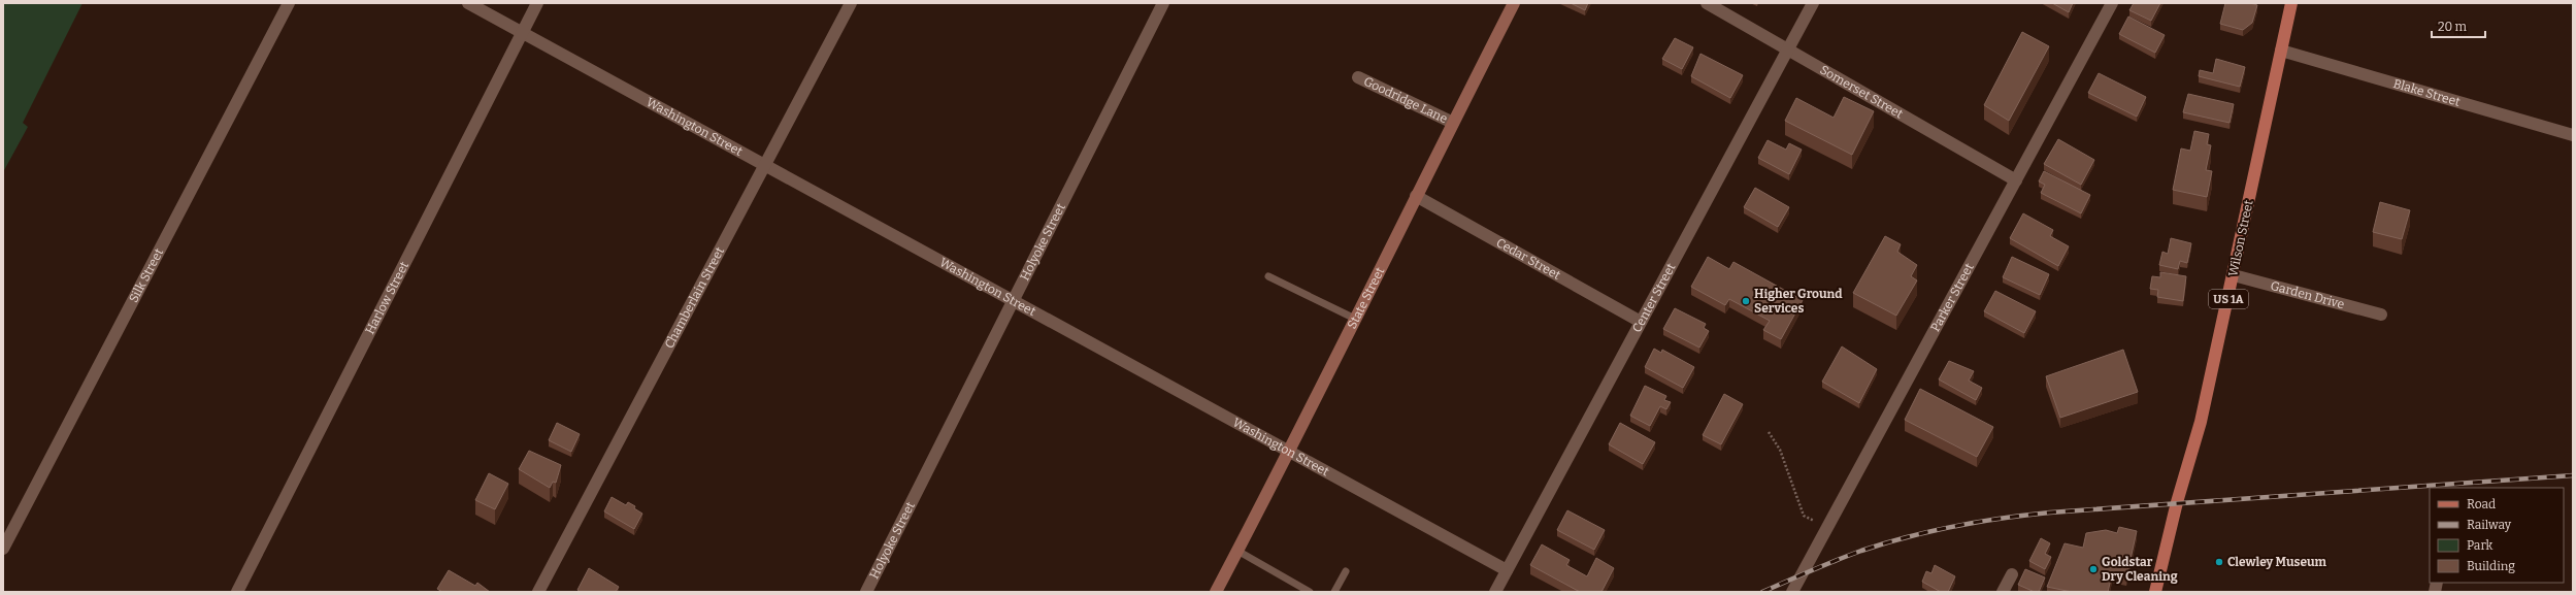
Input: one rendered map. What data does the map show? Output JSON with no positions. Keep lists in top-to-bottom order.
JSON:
{
  "streets": {
    "main road": ["Wilson Street", "State Street", "US 1A"],
    "street": [
      "Somerset Street",
      "Blake Street",
      "Goodridge Lane",
      "Washington Street",
      "Holyoke Street",
      "Cedar Street",
      "Silk Street",
      "Garden Drive",
      "Harlow Street",
      "Center Street",
      "Chamberlain Street",
      "Parker Street"
    ]
  },
  "crossings": [
    ["Somerset Street", "Center Street"],
    ["Somerset Street", "Parker Street"],
    ["Blake Street", "Wilson Street"],
    ["Goodridge Lane", "State Street"],
    ["Washington Street", "Holyoke Street"],
    ["Washington Street", "Harlow Street"],
    ["Washington Street", "Center Street"],
    ["Washington Street", "Chamberlain Street"],
    ["Washington Street", "State Street"],
    ["Wilson Street", "Garden Drive"],
    ["Cedar Street", "Center Street"],
    ["Cedar Street", "State Street"]
  ],
  "places": ["Higher Ground Services", "Clewley Museum", "Goldstar Dry Cleaning"],
  "legend": [
    "Road",
    "Railway",
    "Park",
    "Building"
  ],
  "scale_bar": "20 m"
}
